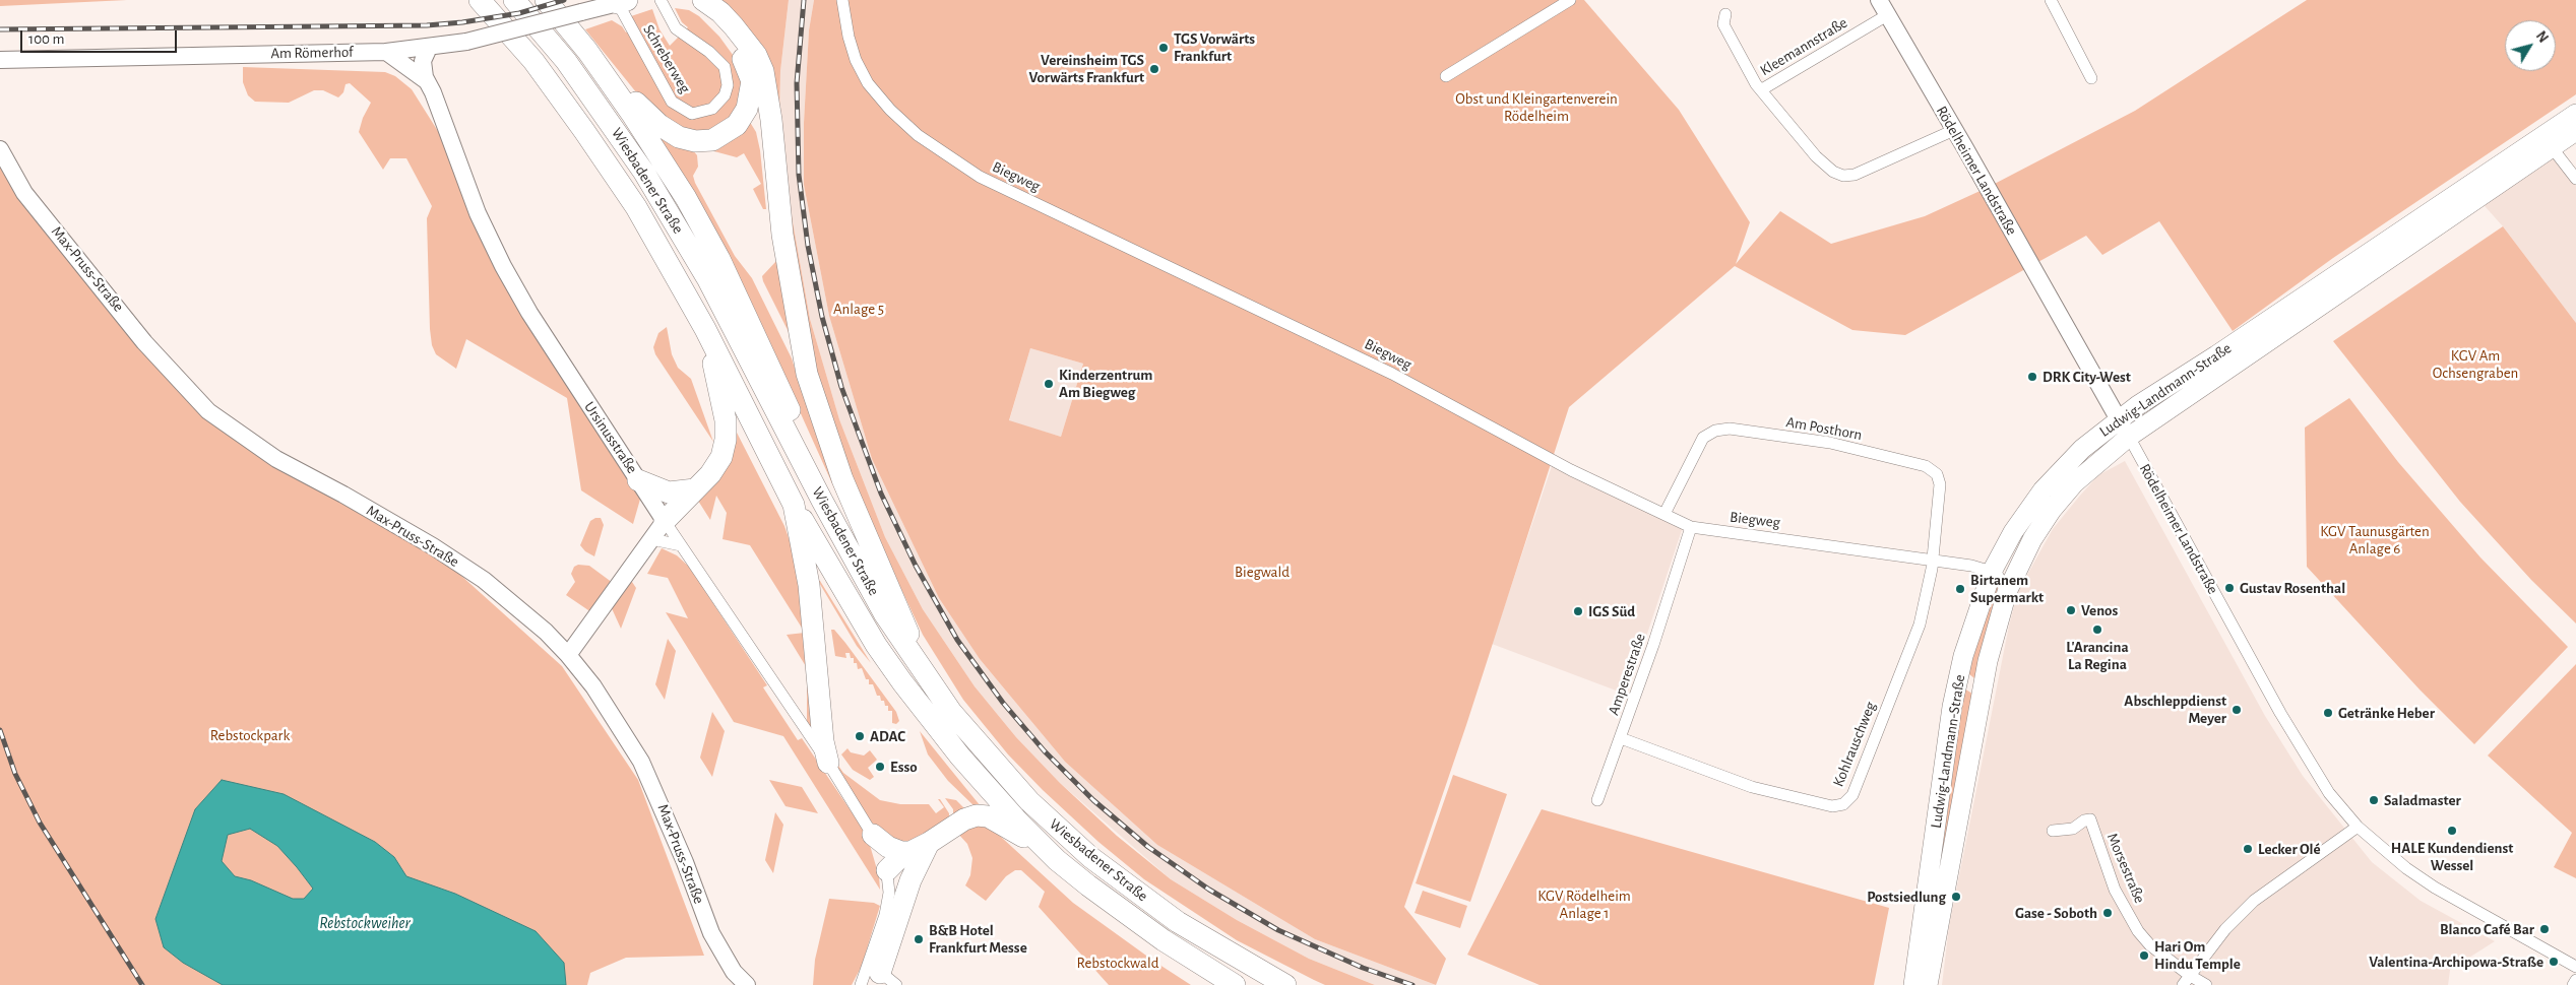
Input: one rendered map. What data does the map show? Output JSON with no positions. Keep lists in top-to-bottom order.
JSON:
{
  "streets": {
    "highway": ["Wiesbadener Straße"],
    "main road": [
      "Am Römerhof",
      "Rödelheimer Landstraße",
      "Max-Pruss-Straße",
      "Ludwig-Landmann-Straße",
      "Ursinusstraße"
    ],
    "street": [
      "Kleemannstraße",
      "Schreberweg",
      "Biegweg",
      "Am Posthorn",
      "Amperestraße",
      "Kohlrauschweg",
      "Morsestraße"
    ]
  },
  "crossings": [
    ["Kleemannstraße", "Rödelheimer Landstraße"],
    ["Am Römerhof", "Schreberweg"],
    ["Am Römerhof", "Ursinusstraße"],
    ["Rödelheimer Landstraße", "Ludwig-Landmann-Straße"],
    ["Biegweg", "Ludwig-Landmann-Straße"],
    ["Biegweg", "Am Posthorn"],
    ["Biegweg", "Amperestraße"],
    ["Biegweg", "Kohlrauschweg"],
    ["Am Posthorn", "Kohlrauschweg"],
    ["Amperestraße", "Kohlrauschweg"]
  ],
  "water": ["Rebstockweiher"],
  "parks": [
    "Obst und Kleingartenverein Rödelheim",
    "Anlage 5",
    "KGV Am Ochsengraben",
    "KGV Taunusgärten Anlage 6",
    "Biegwald",
    "Rebstockpark",
    "KGV Rödelheim Anlage 1",
    "Rebstockwald"
  ],
  "places": [
    "TGS Vorwärts Frankfurt",
    "Vereinsheim TGS Vorwärts Frankfurt",
    "DRK City-West",
    "Kinderzentrum Am Biegweg",
    "Gustav Rosenthal",
    "Birtanem Supermarkt",
    "Venos",
    "IGS Süd",
    "L'Arancina La Regina",
    "Abschleppdienst Meyer",
    "Getränke Heber",
    "ADAC",
    "Esso",
    "Saladmaster",
    "HALE Kundendienst Wessel",
    "Lecker Olé",
    "Postsiedlung",
    "Gase - Soboth",
    "Blanco Café Bar",
    "B&B Hotel Frankfurt Messe",
    "Hari Om Hindu Temple",
    "Valentina-Archipowa-Straße"
  ],
  "scale_bar": "100 m",
  "north": "top right"
}
